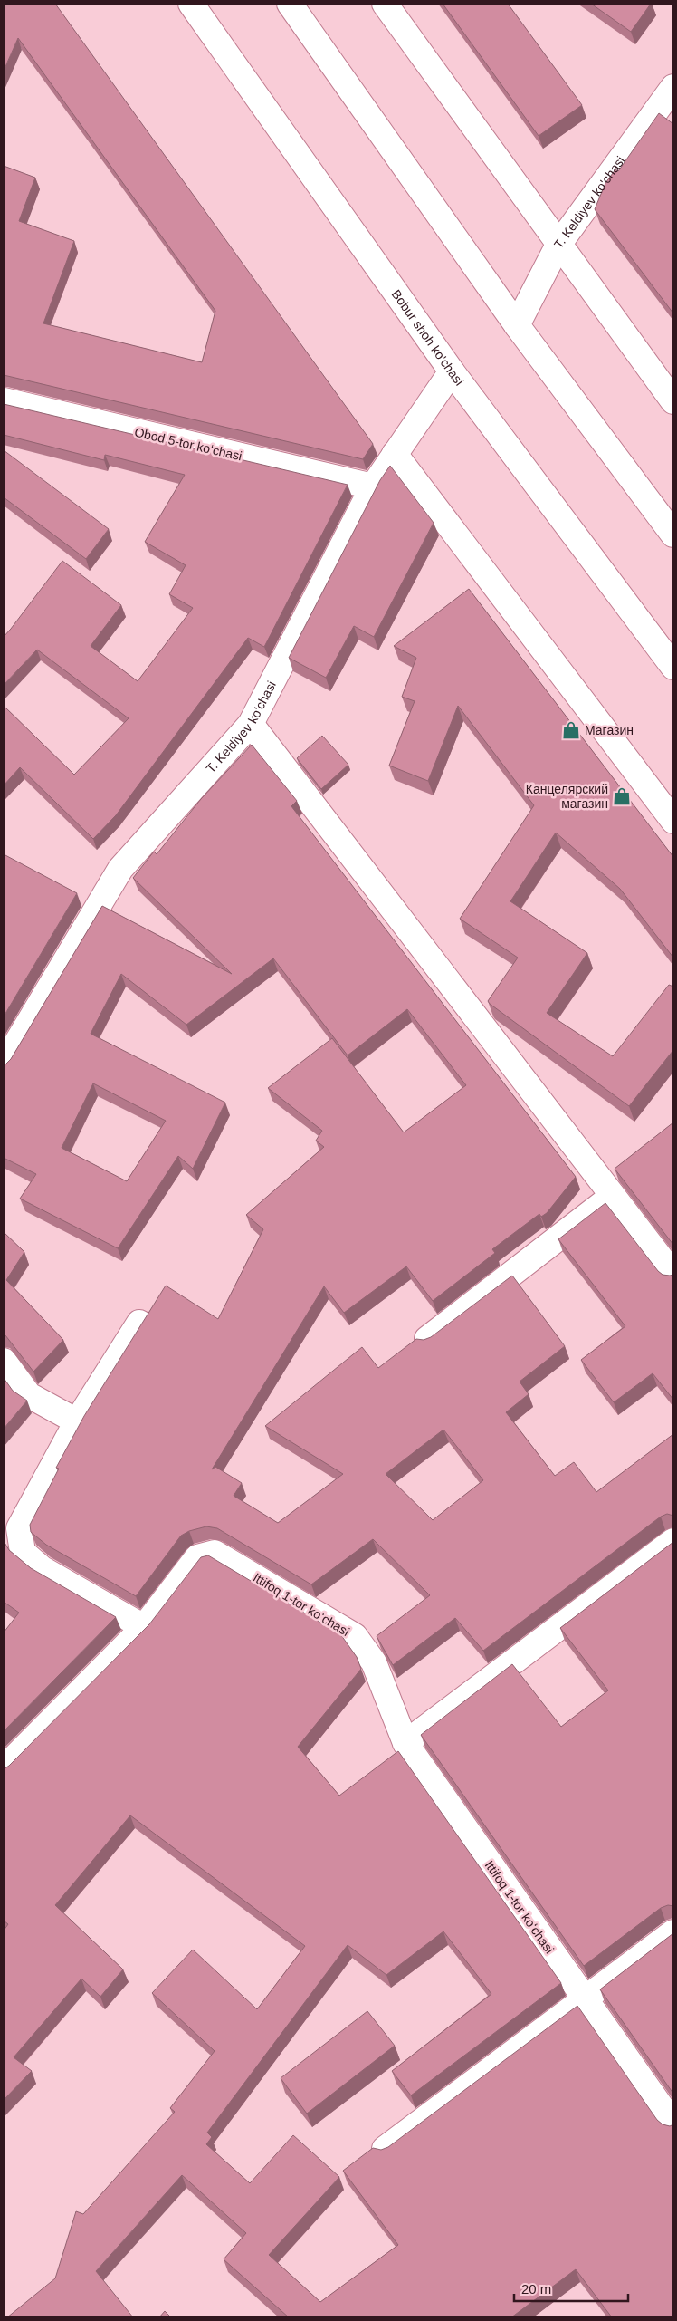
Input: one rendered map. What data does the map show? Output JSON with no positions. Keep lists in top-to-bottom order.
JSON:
{
  "streets": {
    "street": [
      "T. Keldiyev ko'chasi",
      "Bobur shoh ko'chasi",
      "Obod 5-tor koʻchasi",
      "Ittifoq 1-tor koʻchasi"
    ]
  },
  "crossings": [
    ["T. Keldiyev ko'chasi", "Bobur shoh ko'chasi"],
    ["T. Keldiyev ko'chasi", "Obod 5-tor koʻchasi"]
  ],
  "places": {
    "shop": ["Магазин", "Канцелярский магазин"]
  },
  "scale_bar": "20 m"
}
